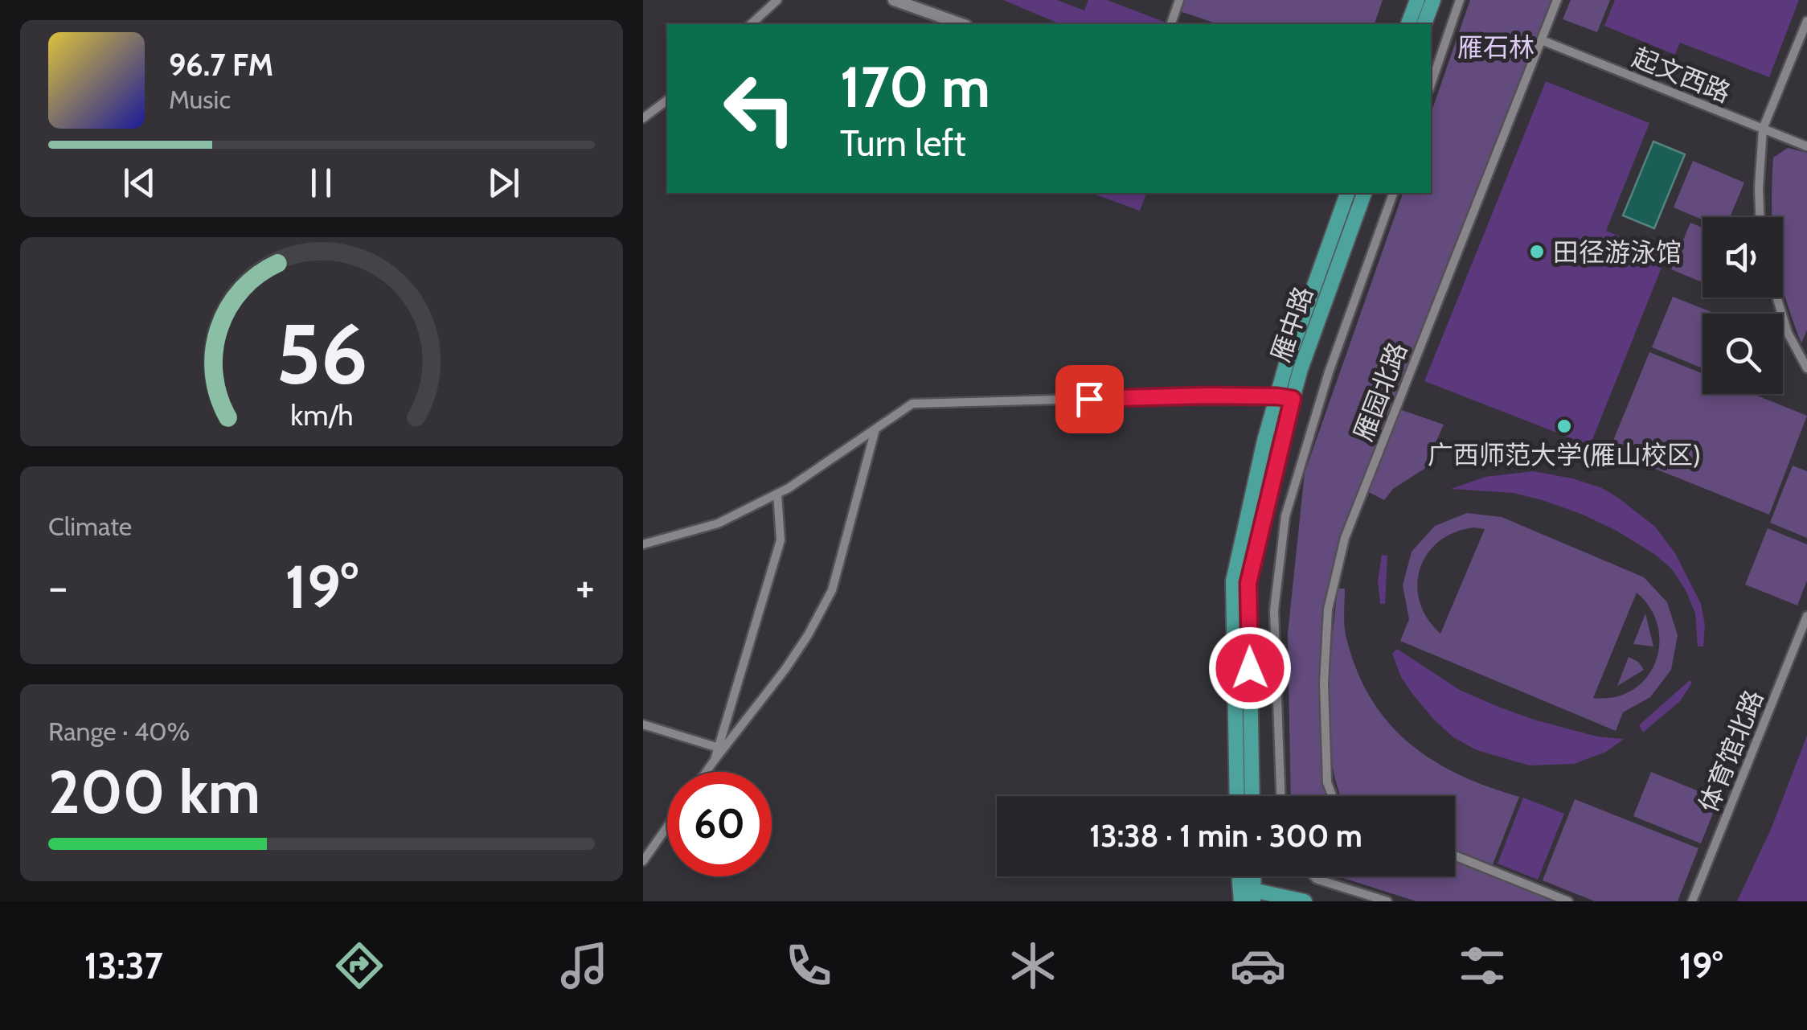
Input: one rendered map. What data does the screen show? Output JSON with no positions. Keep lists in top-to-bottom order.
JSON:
{
  "streets": {
    "main road": ["雁中路"],
    "street": ["起文西路", "雁园北路", "体育馆北路"]
  },
  "crossings": [
    ["起文西路", "雁园北路"]
  ],
  "parks": ["雁石林"],
  "places": ["田径游泳馆", "广西师范大学(雁山校区)"],
  "page": {
    "turn": ["170 m", "Turn left"],
    "song": ["96.7 FM", "Music"],
    "tile": [
      "Climate",
      ["Range · 40%", "200 km"]
    ],
    "heat": ["−", "19°", "+"],
    "limit": "60",
    "trip": "13:38 · 1 min · 300 m",
    "tabs": ["13:37", "19°"],
    "gauge": ["56", "km/h"]
  }
}
